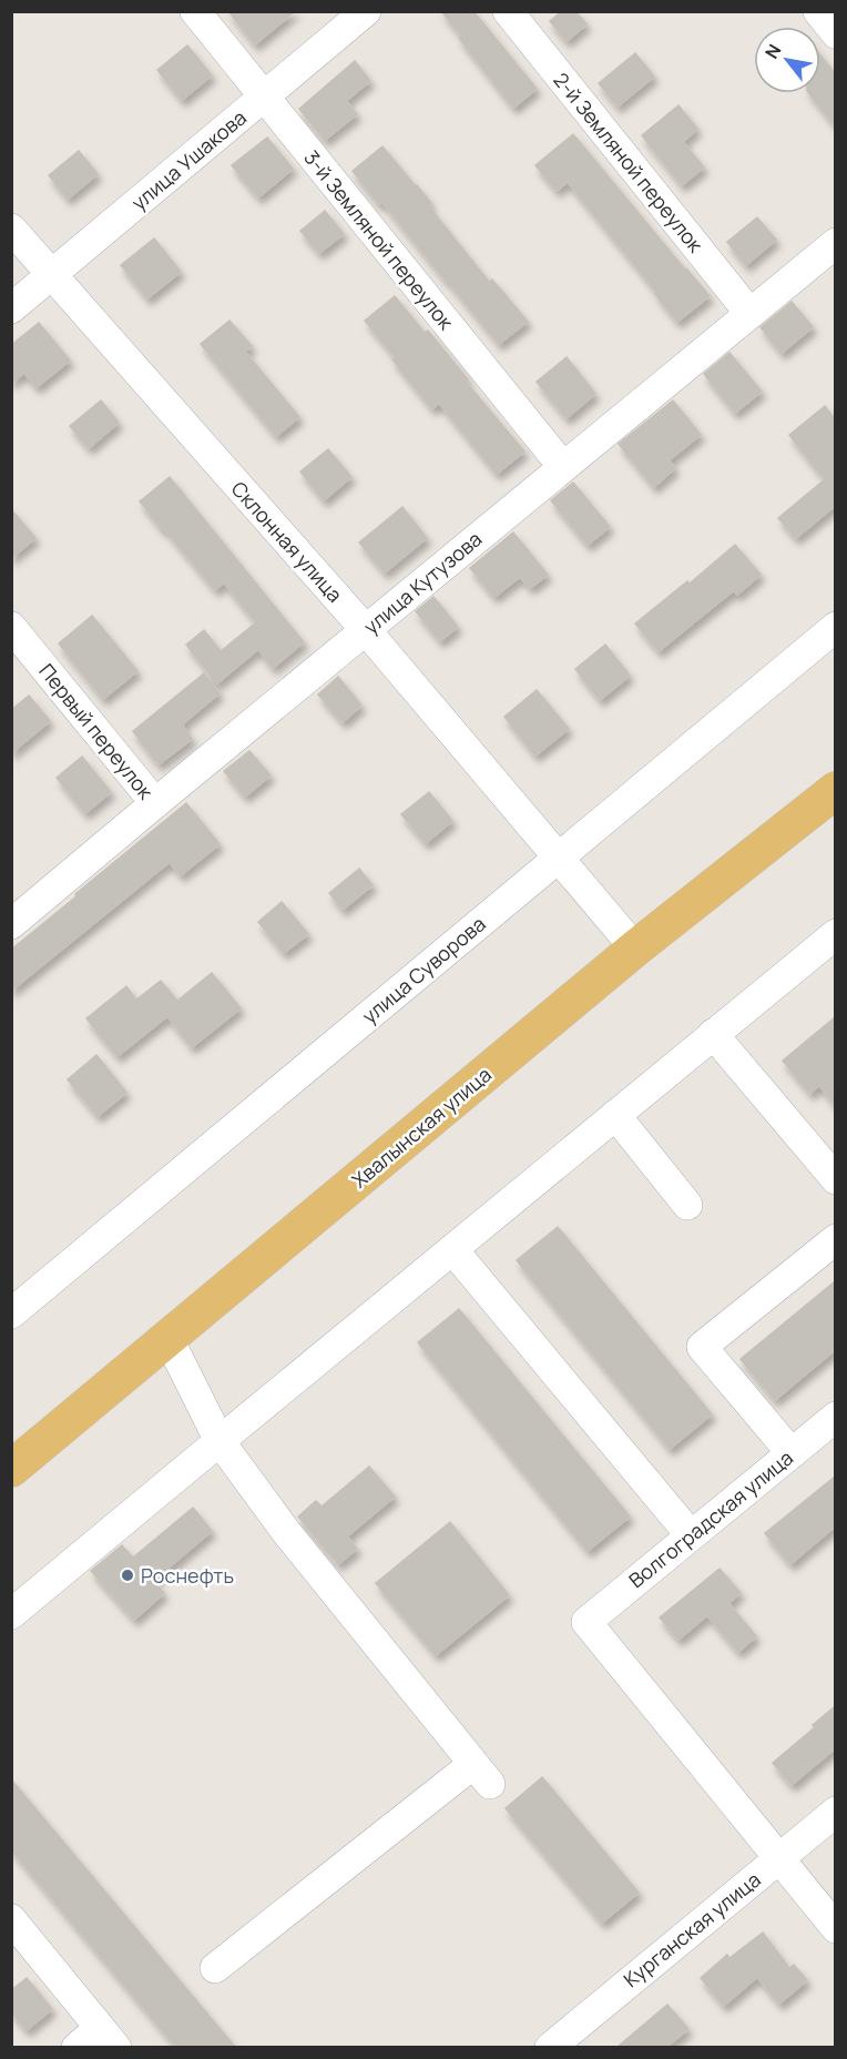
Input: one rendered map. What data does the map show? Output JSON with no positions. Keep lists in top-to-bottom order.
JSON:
{
  "streets": {
    "main road": ["Хвалынская улица"],
    "street": [
      "улица Ушакова",
      "2-й Земляной переулок",
      "3-й Земляной переулок",
      "Склонная улица",
      "улица Кутузова",
      "Первый переулок",
      "улица Суворова",
      "Волгоградская улица",
      "Курганская улица"
    ]
  },
  "crossings": [
    ["улица Ушакова", "3-й Земляной переулок"],
    ["улица Ушакова", "Склонная улица"],
    ["2-й Земляной переулок", "улица Кутузова"],
    ["3-й Земляной переулок", "улица Кутузова"],
    ["Склонная улица", "улица Кутузова"],
    ["Склонная улица", "улица Суворова"],
    ["Склонная улица", "Хвалынская улица"],
    ["улица Кутузова", "Первый переулок"],
    ["Волгоградская улица", "Курганская улица"]
  ],
  "places": ["Роснефть"],
  "north": "top left"
}
